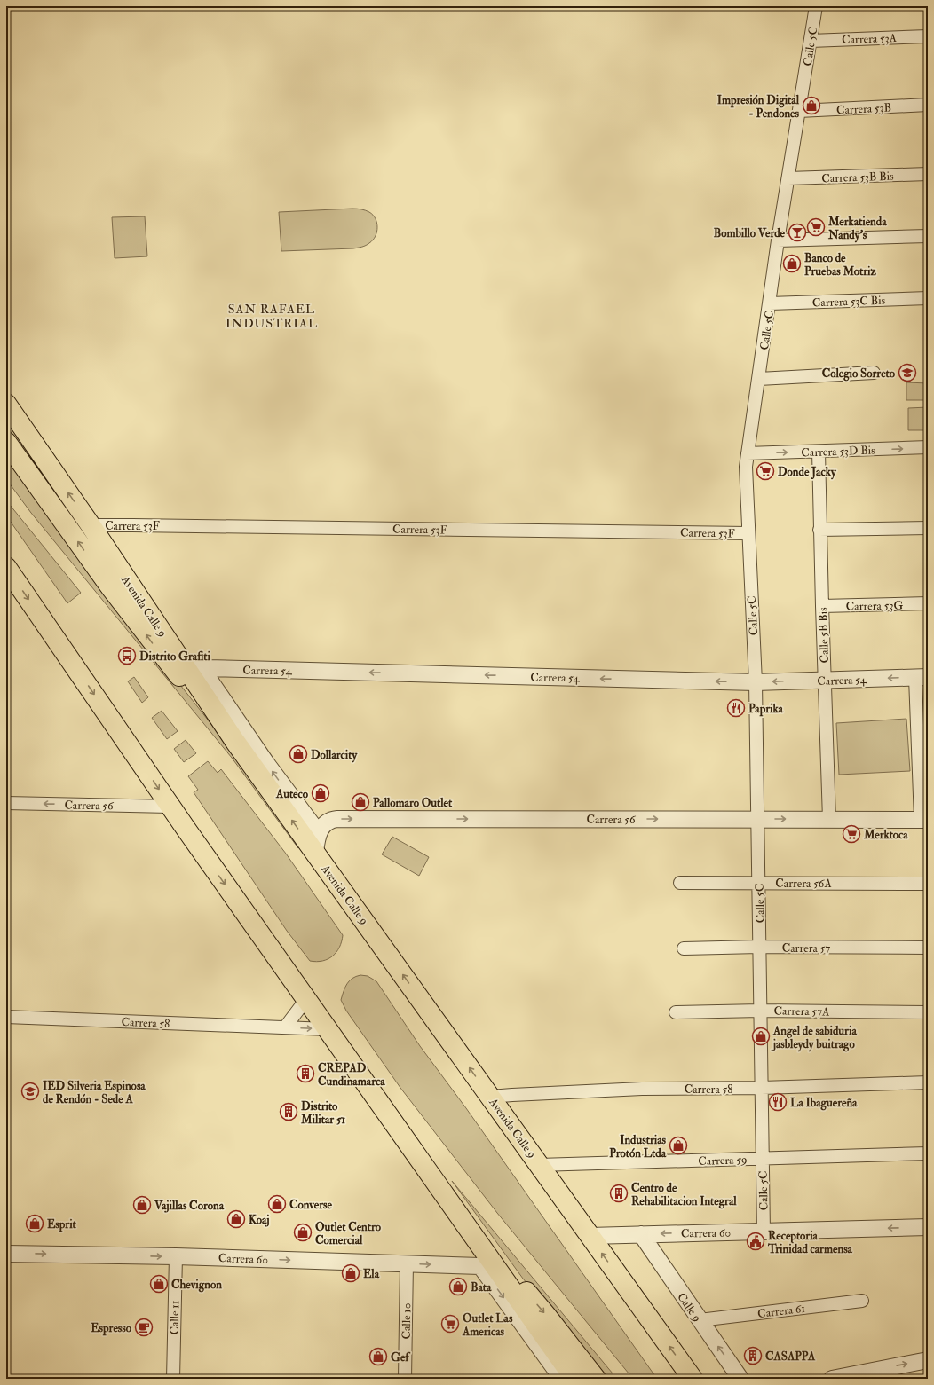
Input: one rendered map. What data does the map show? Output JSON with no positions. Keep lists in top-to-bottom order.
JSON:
{
  "streets": {
    "highway": ["Avenida Calle 9"],
    "street": [
      "Carrera 53A",
      "Calle 5C",
      "Carrera 53B",
      "Carrera 53B Bis",
      "Carrera 53C Bis",
      "Carrera 53D Bis",
      "Carrera 53F",
      "Carrera 53G",
      "Calle 5B Bis",
      "Carrera 54",
      "Carrera 56",
      "Carrera 56A",
      "Carrera 57",
      "Carrera 57A",
      "Carrera 58",
      "Carrera 59",
      "Carrera 60",
      "Calle 9",
      "Carrera 61",
      "Calle 11",
      "Calle 10"
    ]
  },
  "crossings": [
    ["Carrera 53A", "Calle 5C"],
    ["Calle 5C", "Carrera 53B"],
    ["Calle 5C", "Carrera 53B Bis"],
    ["Calle 5C", "Carrera 53C Bis"],
    ["Calle 5C", "Carrera 53D Bis"],
    ["Calle 5C", "Carrera 53F"],
    ["Calle 5C", "Carrera 54"],
    ["Calle 5C", "Carrera 56"],
    ["Calle 5C", "Carrera 56A"],
    ["Calle 5C", "Carrera 57"],
    ["Calle 5C", "Carrera 57A"],
    ["Calle 5C", "Carrera 58"],
    ["Calle 5C", "Carrera 59"],
    ["Calle 5C", "Carrera 60"],
    ["Carrera 53D Bis", "Calle 5B Bis"],
    ["Carrera 53F", "Avenida Calle 9"],
    ["Carrera 53G", "Calle 5B Bis"],
    ["Avenida Calle 9", "Carrera 54"],
    ["Avenida Calle 9", "Carrera 58"],
    ["Avenida Calle 9", "Carrera 59"],
    ["Avenida Calle 9", "Carrera 60"],
    ["Calle 5B Bis", "Carrera 54"],
    ["Calle 5B Bis", "Carrera 56"],
    ["Carrera 60", "Calle 9"],
    ["Carrera 60", "Calle 11"],
    ["Carrera 60", "Calle 10"],
    ["Calle 9", "Carrera 61"]
  ],
  "one_way": ["Carrera 54", "Calle 9"],
  "districts": ["SAN RAFAEL INDUSTRIAL"],
  "places": {
    "shop": [
      "Impresión Digital - Pendones",
      "Banco de Pruebas Motriz",
      "Dollarcity",
      "Auteco",
      "Pallomaro Outlet",
      "Angel de sabiduria jasbleydy buitrago",
      "Industrias Protón Ltda",
      "Converse",
      "Vajillas Corona",
      "Koaj",
      "Esprit",
      "Outlet Centro Comercial",
      "Ela",
      "Chevignon",
      "Bata",
      "Gef"
    ],
    "supermarket": [
      "Merkatienda Nandy's",
      "Donde Jacky",
      "Merktoca",
      "Outlet Las Americas"
    ],
    "bar": ["Bombillo Verde"],
    "school or university": ["Colegio Sorreto", "IED Silveria Espinosa de Rendón - Sede A"],
    "bus stop": ["Distrito Grafiti"],
    "restaurant": ["Paprika", "La Ibaguereña"],
    "building": [
      "CREPAD Cundinamarca",
      "Distrito Militar 51",
      "Centro de Rehabilitacion Integral",
      "CASAPPA"
    ],
    "public building": ["Receptoria Trinidad carmensa"],
    "cafe": ["Espresso"]
  }
}
